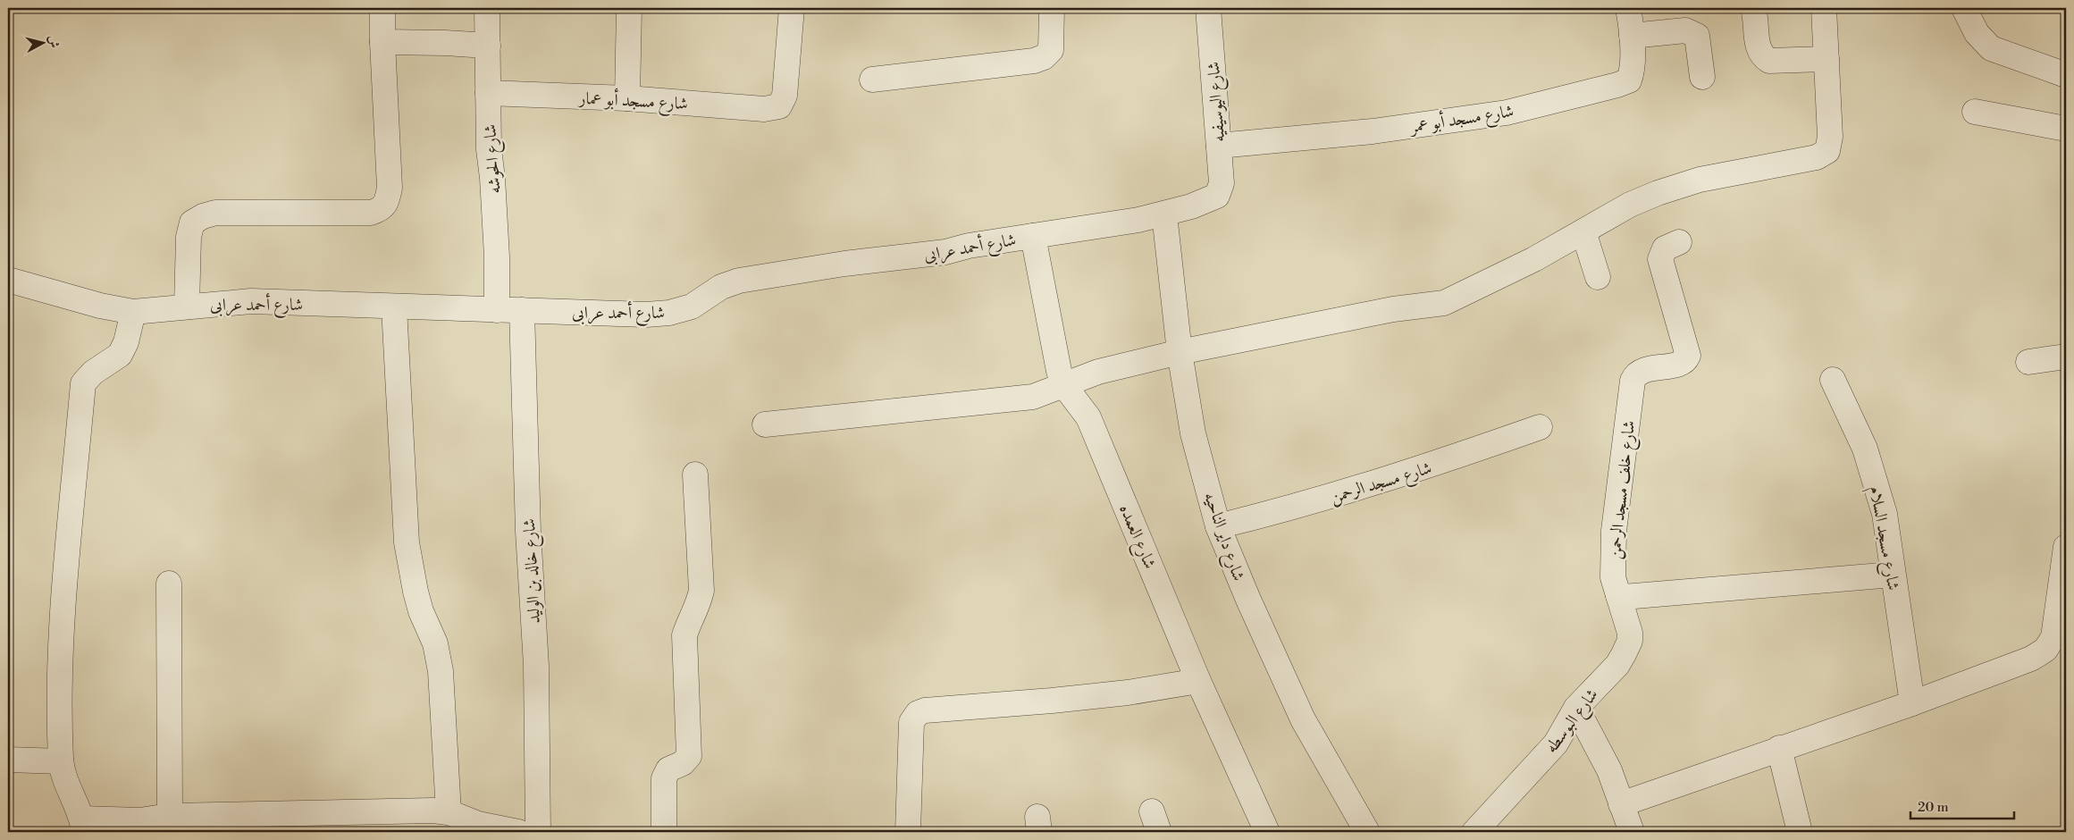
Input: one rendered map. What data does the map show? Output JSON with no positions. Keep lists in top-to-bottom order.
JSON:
{
  "streets": {
    "street": [
      "شارع مسجد أبو عمار",
      "شارع اليوسيفيه",
      "شارع مسجد أبو عمر",
      "شارع الحوشه",
      "شارع أحمد عرابى",
      "شارع مسجد الرحمن",
      "شارع خلف مسجد الرحمن",
      "شارع العمده",
      "شارع داير الناحيه",
      "شارع مسجد السلام",
      "شارع خالد بن الوليد",
      "شارع البوسطه"
    ]
  },
  "crossings": [
    ["شارع مسجد أبو عمار", "شارع الحوشه"],
    ["شارع اليوسيفيه", "شارع مسجد أبو عمر"],
    ["شارع اليوسيفيه", "شارع أحمد عرابى"],
    ["شارع الحوشه", "شارع أحمد عرابى"],
    ["شارع أحمد عرابى", "شارع العمده"],
    ["شارع أحمد عرابى", "شارع داير الناحيه"],
    ["شارع أحمد عرابى", "شارع خالد بن الوليد"],
    ["شارع مسجد الرحمن", "شارع داير الناحيه"],
    ["شارع خلف مسجد الرحمن", "شارع البوسطه"]
  ],
  "scale_bar": "20 m",
  "north": "right"
}
